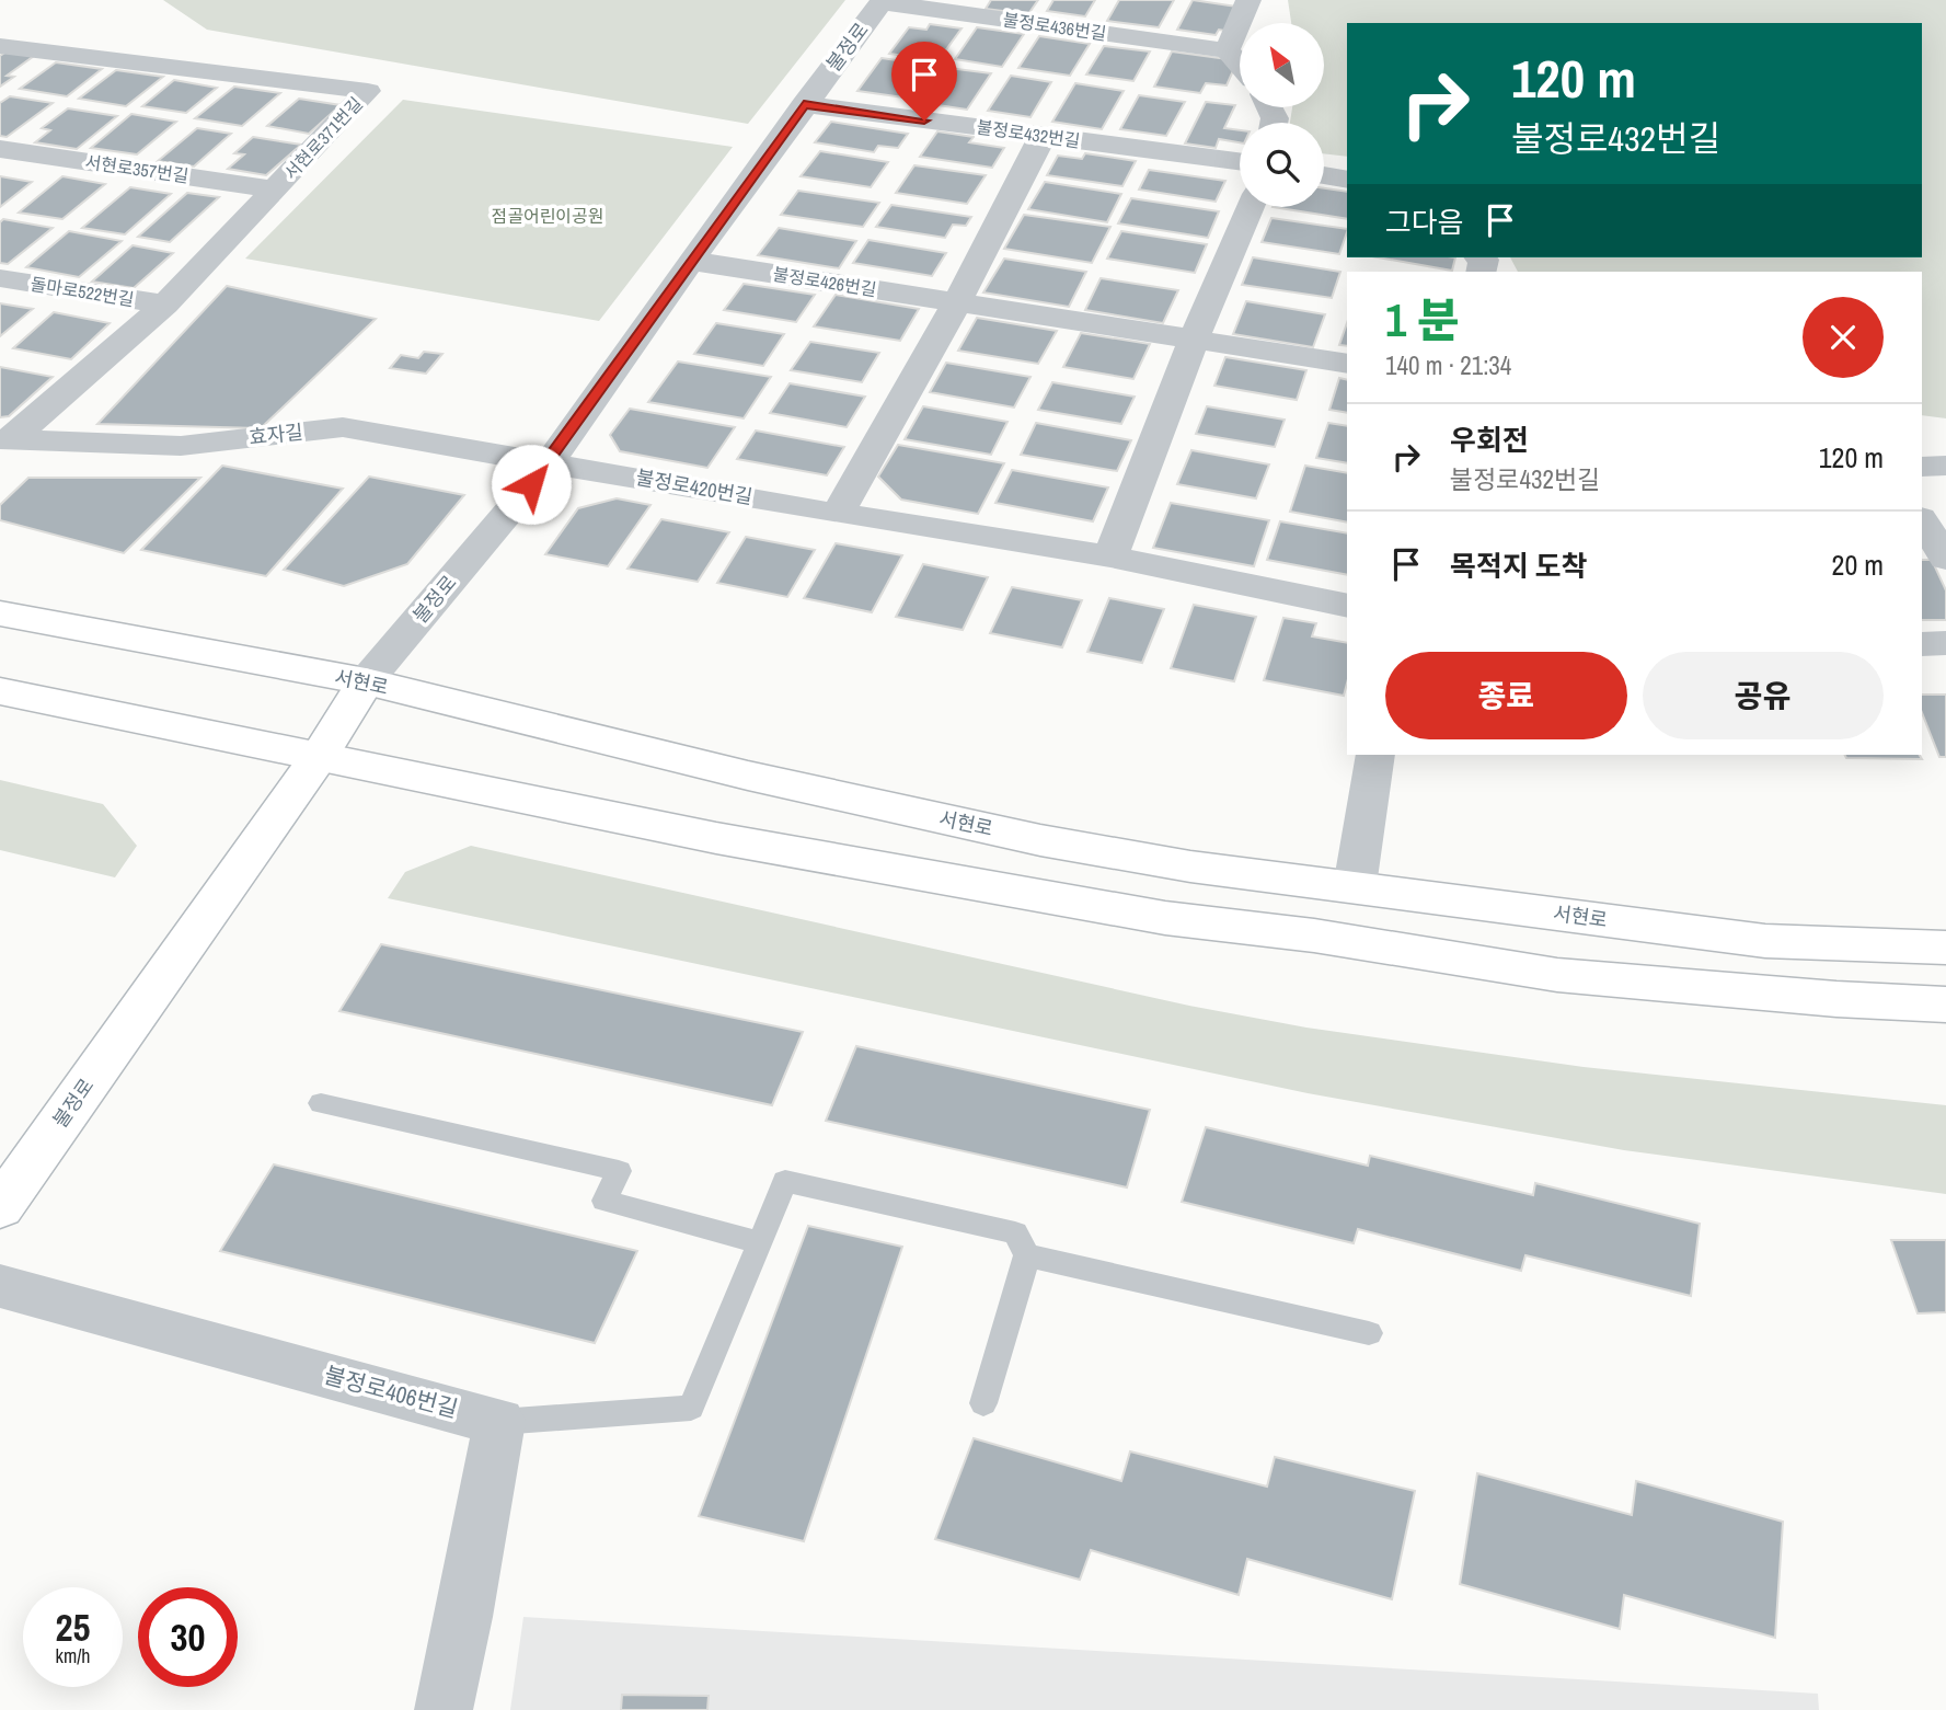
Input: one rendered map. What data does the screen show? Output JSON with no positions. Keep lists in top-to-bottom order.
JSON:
{
  "streets": {
    "main road": ["불정로", "서현로"],
    "street": [
      "불정로436번길",
      "불정로432번길",
      "서현로371번길",
      "서현로357번길",
      "불정로426번길",
      "돌마로522번길",
      "효자길",
      "불정로420번길",
      "불정로406번길"
    ]
  },
  "crossings": [
    ["불정로436번길", "불정로"],
    ["불정로", "불정로432번길"],
    ["불정로", "불정로426번길"],
    ["불정로", "효자길"],
    ["불정로", "불정로420번길"],
    ["불정로", "서현로"],
    ["서현로371번길", "서현로357번길"],
    ["서현로371번길", "돌마로522번길"],
    ["서현로371번길", "효자길"],
    ["효자길", "불정로420번길"]
  ],
  "parks": ["점골어린이공원"],
  "north": "top left",
  "page": {
    "turn": ["120 m", "불정로432번길"],
    "then": "그다음",
    "heading": ["1 분", "140 m · 21:34"],
    "list": [
      {
        "name": "우회전",
        "note": "불정로432번길",
        "value": "120 m"
      },
      {
        "name": "목적지 도착",
        "value": "20 m"
      }
    ],
    "buttons": ["종료", "공유"],
    "speed": "25 km/h",
    "limit": "30"
  }
}
